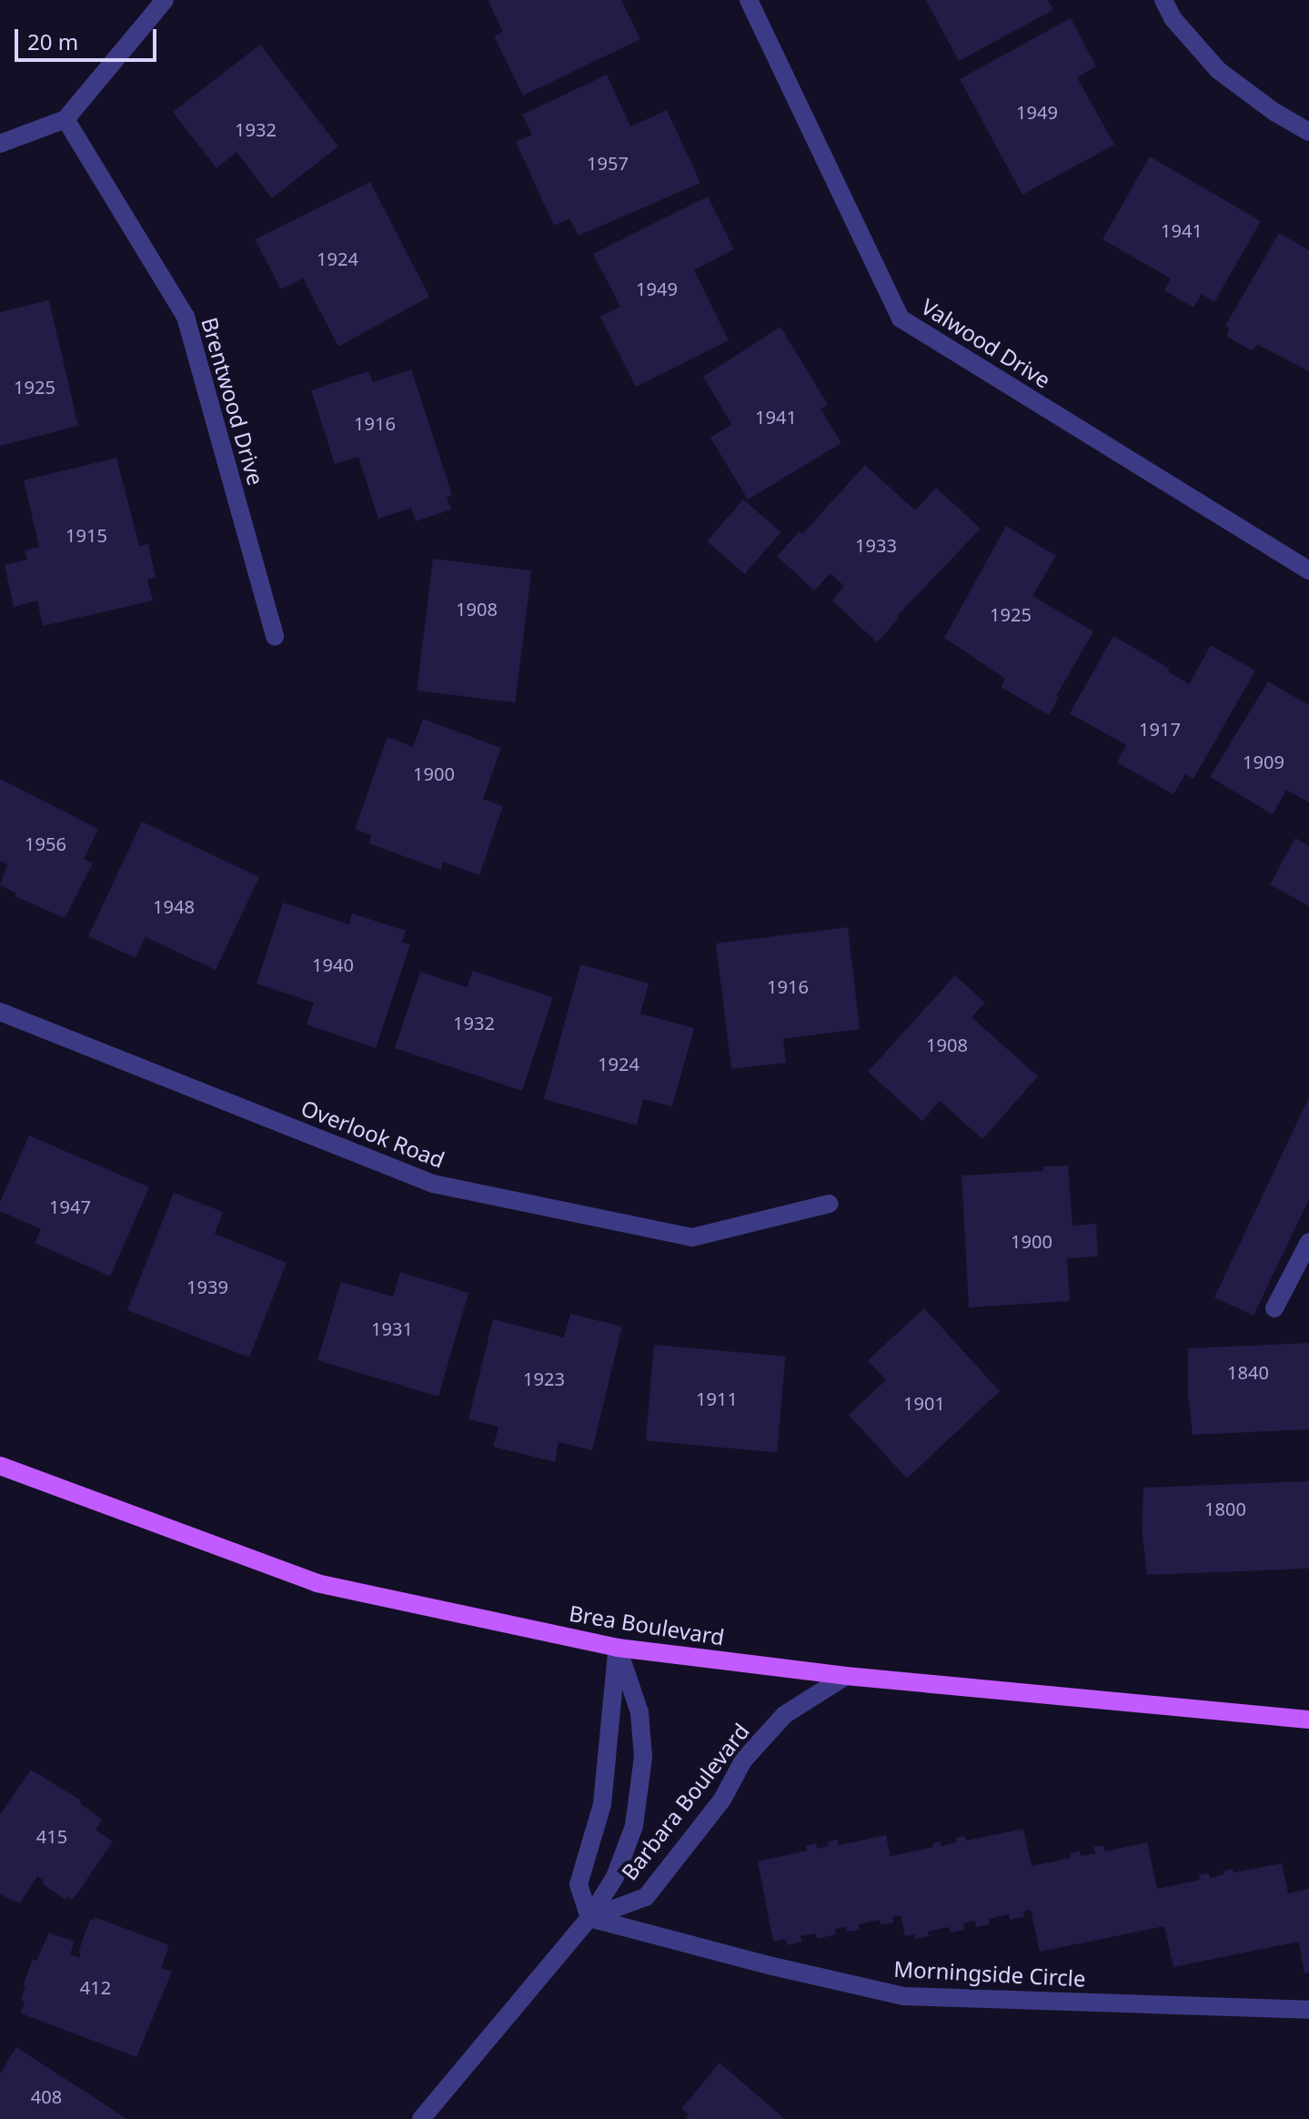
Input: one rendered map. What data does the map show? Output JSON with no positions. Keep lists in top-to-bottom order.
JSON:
{
  "streets": {
    "main road": ["Brea Boulevard"],
    "street": [
      "Valwood Drive",
      "Brentwood Drive",
      "Overlook Road",
      "Barbara Boulevard",
      "Morningside Circle"
    ]
  },
  "crossings": [
    ["Brea Boulevard", "Barbara Boulevard"],
    ["Barbara Boulevard", "Morningside Circle"]
  ],
  "house_numbers": [
    "1949",
    "1932",
    "1957",
    "1941",
    "1924",
    "1949",
    "1925",
    "1941",
    "1916",
    "1915",
    "1933",
    "1908",
    "1925",
    "1917",
    "1909",
    "1900",
    "1956",
    "1948",
    "1940",
    "1916",
    "1932",
    "1908",
    "1924",
    "1947",
    "1900",
    "1939",
    "1931",
    "1840",
    "1923",
    "1911",
    "1901",
    "1800",
    "415",
    "412",
    "408"
  ],
  "scale_bar": "20 m"
}
